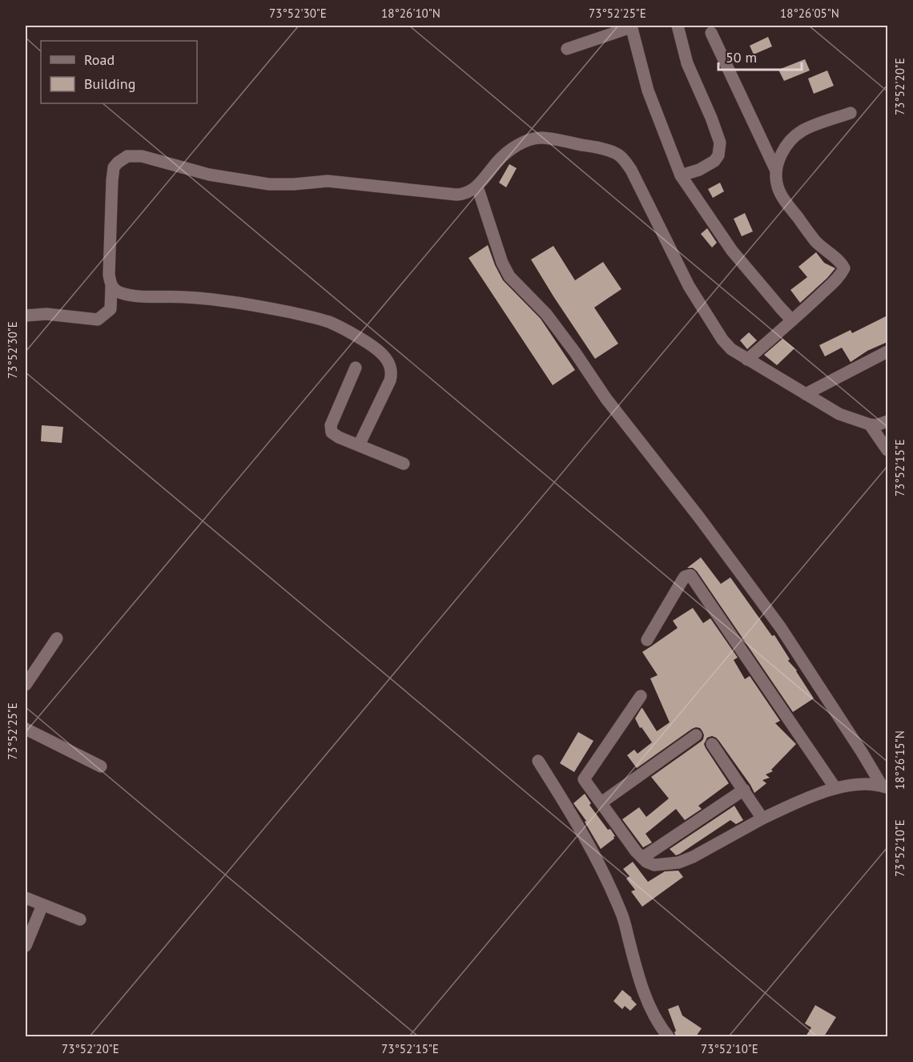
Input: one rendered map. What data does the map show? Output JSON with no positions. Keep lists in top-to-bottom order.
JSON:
{
  "legend": ["Road", "Building"],
  "scale_bar": "50 m",
  "coordinates": [
    "73°52'30\"E",
    "18°26'10\"N",
    "73°52'25\"E",
    "18°26'05\"N",
    "73°52'20\"E",
    "73°52'15\"E",
    "18°26'15\"N",
    "73°52'10\"E"
  ]
}
